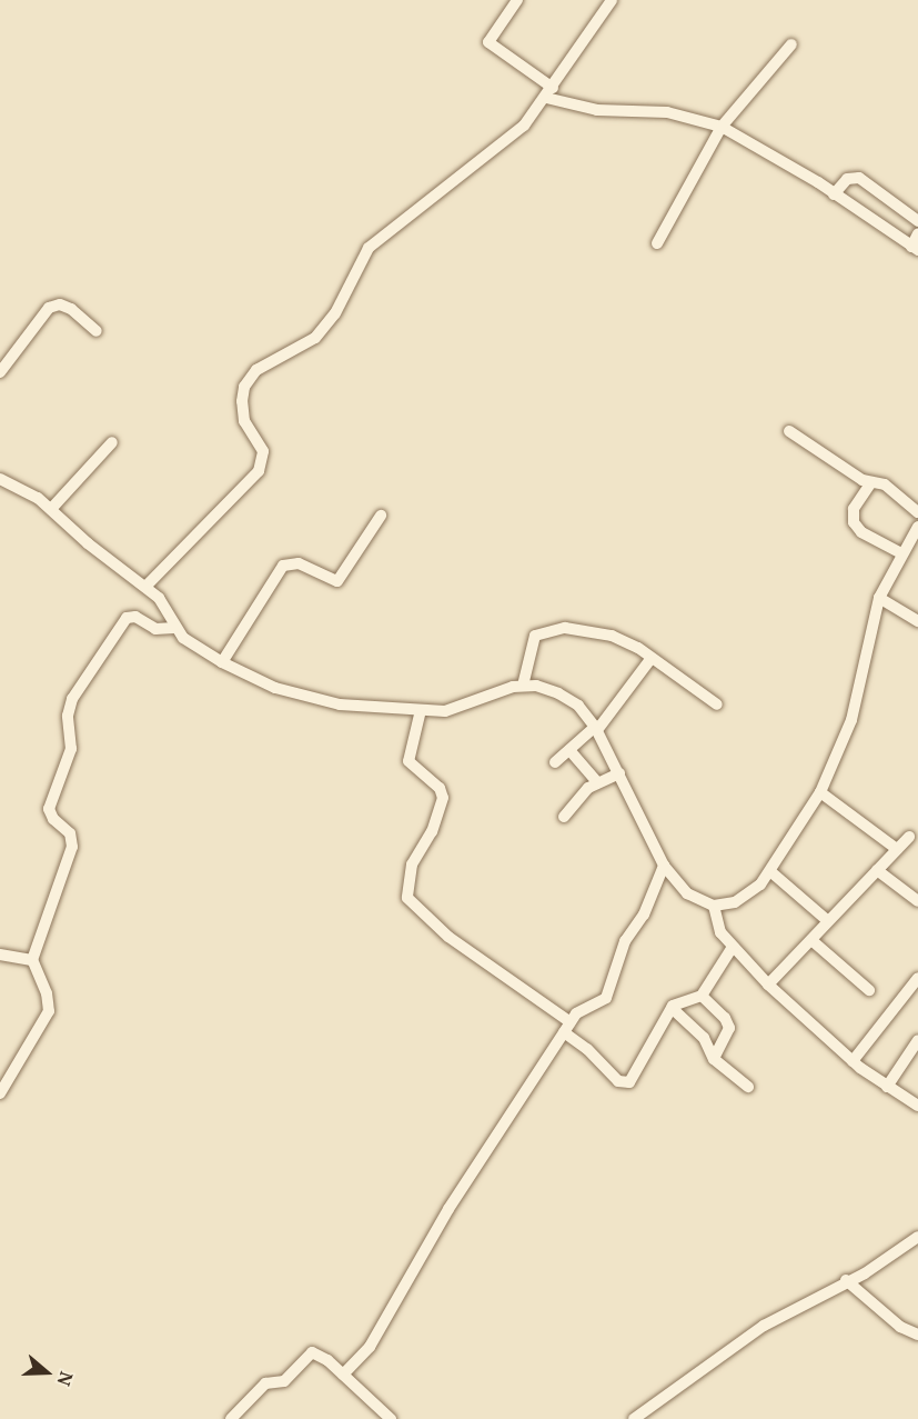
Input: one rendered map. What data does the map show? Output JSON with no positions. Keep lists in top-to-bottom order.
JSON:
{
  "north": "right"
}
